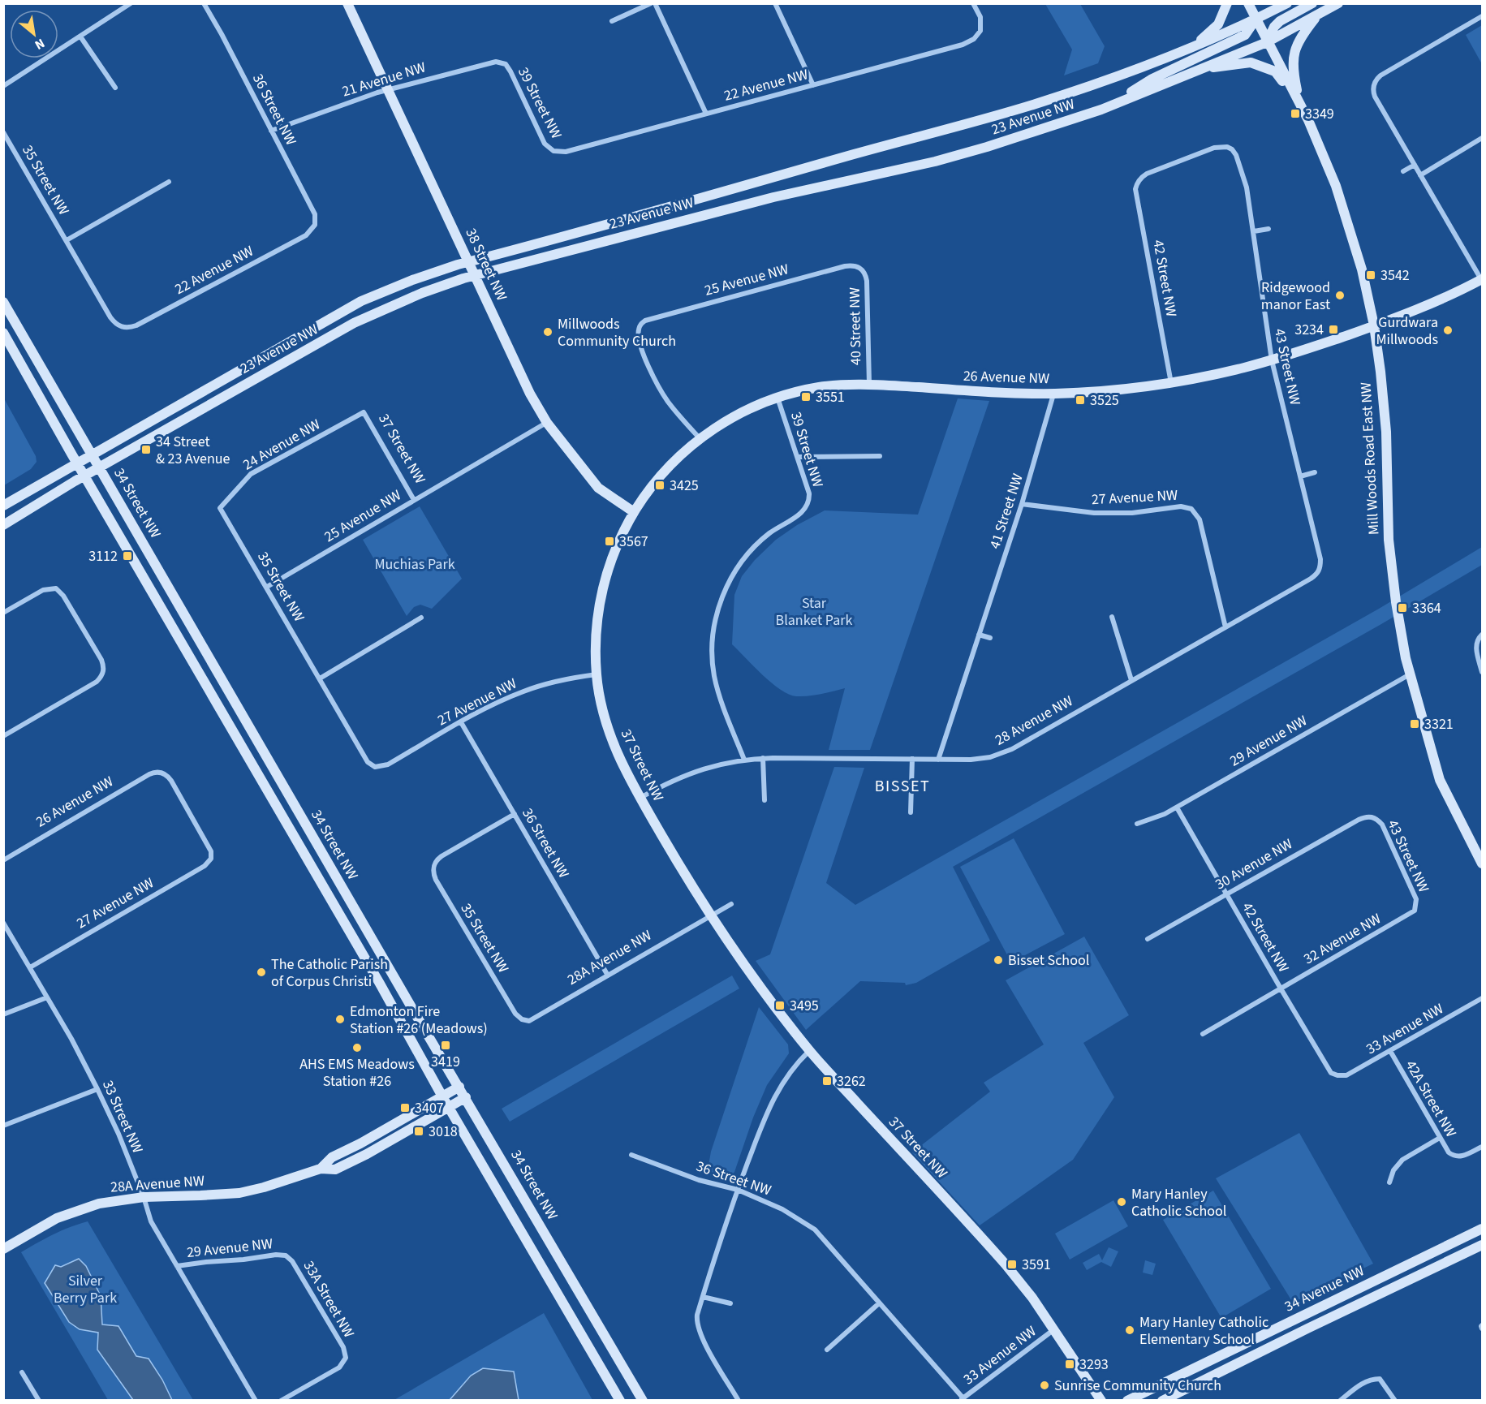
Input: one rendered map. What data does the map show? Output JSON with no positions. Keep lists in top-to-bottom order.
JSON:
{
  "streets": {
    "main road": [
      "23 Avenue NW",
      "38 Street NW",
      "26 Avenue NW",
      "37 Street NW",
      "Mill Woods Road East NW",
      "34 Street NW",
      "28A Avenue NW",
      "34 Avenue NW"
    ],
    "street": [
      "21 Avenue NW",
      "22 Avenue NW",
      "39 Street NW",
      "36 Street NW",
      "35 Street NW",
      "42 Street NW",
      "25 Avenue NW",
      "40 Street NW",
      "43 Street NW",
      "24 Avenue NW",
      "27 Avenue NW",
      "41 Street NW",
      "28 Avenue NW",
      "29 Avenue NW",
      "30 Avenue NW",
      "32 Avenue NW",
      "33 Avenue NW",
      "42A Street NW",
      "33 Street NW",
      "33A Street NW"
    ]
  },
  "crossings": [
    ["21 Avenue NW", "39 Street NW"],
    ["21 Avenue NW", "36 Street NW"],
    ["21 Avenue NW", "38 Street NW"],
    ["22 Avenue NW", "39 Street NW"],
    ["22 Avenue NW", "36 Street NW"],
    ["22 Avenue NW", "35 Street NW"],
    ["39 Street NW", "26 Avenue NW"],
    ["39 Street NW", "28 Avenue NW"],
    ["36 Street NW", "35 Street NW"],
    ["36 Street NW", "27 Avenue NW"],
    ["36 Street NW", "28A Avenue NW"],
    ["36 Street NW", "33 Avenue NW"],
    ["23 Avenue NW", "38 Street NW"],
    ["23 Avenue NW", "Mill Woods Road East NW"],
    ["23 Avenue NW", "34 Street NW"],
    ["35 Street NW", "25 Avenue NW"],
    ["35 Street NW", "24 Avenue NW"],
    ["35 Street NW", "27 Avenue NW"],
    ["35 Street NW", "28A Avenue NW"],
    ["38 Street NW", "25 Avenue NW"],
    ["38 Street NW", "26 Avenue NW"],
    ["42 Street NW", "43 Street NW"],
    ["42 Street NW", "26 Avenue NW"],
    ["42 Street NW", "29 Avenue NW"],
    ["42 Street NW", "30 Avenue NW"],
    ["42 Street NW", "32 Avenue NW"],
    ["42 Street NW", "33 Avenue NW"],
    ["25 Avenue NW", "40 Street NW"],
    ["25 Avenue NW", "26 Avenue NW"],
    ["25 Avenue NW", "37 Street NW"],
    ["40 Street NW", "26 Avenue NW"],
    ["43 Street NW", "26 Avenue NW"],
    ["43 Street NW", "28 Avenue NW"],
    ["43 Street NW", "30 Avenue NW"],
    ["43 Street NW", "32 Avenue NW"],
    ["26 Avenue NW", "37 Street NW"],
    ["26 Avenue NW", "Mill Woods Road East NW"],
    ["26 Avenue NW", "27 Avenue NW"],
    ["26 Avenue NW", "41 Street NW"],
    ["24 Avenue NW", "37 Street NW"],
    ["37 Street NW", "27 Avenue NW"],
    ["37 Street NW", "28 Avenue NW"],
    ["37 Street NW", "28A Avenue NW"],
    ["37 Street NW", "33 Avenue NW"],
    ["Mill Woods Road East NW", "29 Avenue NW"],
    ["27 Avenue NW", "41 Street NW"],
    ["27 Avenue NW", "28 Avenue NW"],
    ["27 Avenue NW", "33 Street NW"],
    ["34 Street NW", "28A Avenue NW"],
    ["41 Street NW", "28 Avenue NW"],
    ["29 Avenue NW", "33 Street NW"],
    ["29 Avenue NW", "33A Street NW"],
    ["28A Avenue NW", "33 Street NW"],
    ["33 Avenue NW", "42A Street NW"]
  ],
  "districts": ["BISSET"],
  "parks": ["Muchias Park", "Star Blanket Park", "Silver Berry Park"],
  "places": {
    "transit": [
      "3349",
      "3542",
      "3234",
      "3551",
      "3525",
      "34 Street & 23 Avenue",
      "3425",
      "3567",
      "3112",
      "3364",
      "3321",
      "3495",
      "3419",
      "3262",
      "3407",
      "3018",
      "3591",
      "3293"
    ],
    "other": [
      "Ridgewood manor East",
      "Gurdwara Millwoods",
      "Millwoods Community Church",
      "Bisset School",
      "The Catholic Parish of Corpus Christi",
      "Edmonton Fire Station #26 (Meadows)",
      "AHS EMS Meadows Station #26",
      "Mary Hanley Catholic School",
      "Mary Hanley Catholic Elementary School",
      "Sunrise Community Church"
    ]
  },
  "north": "bottom right"
}
